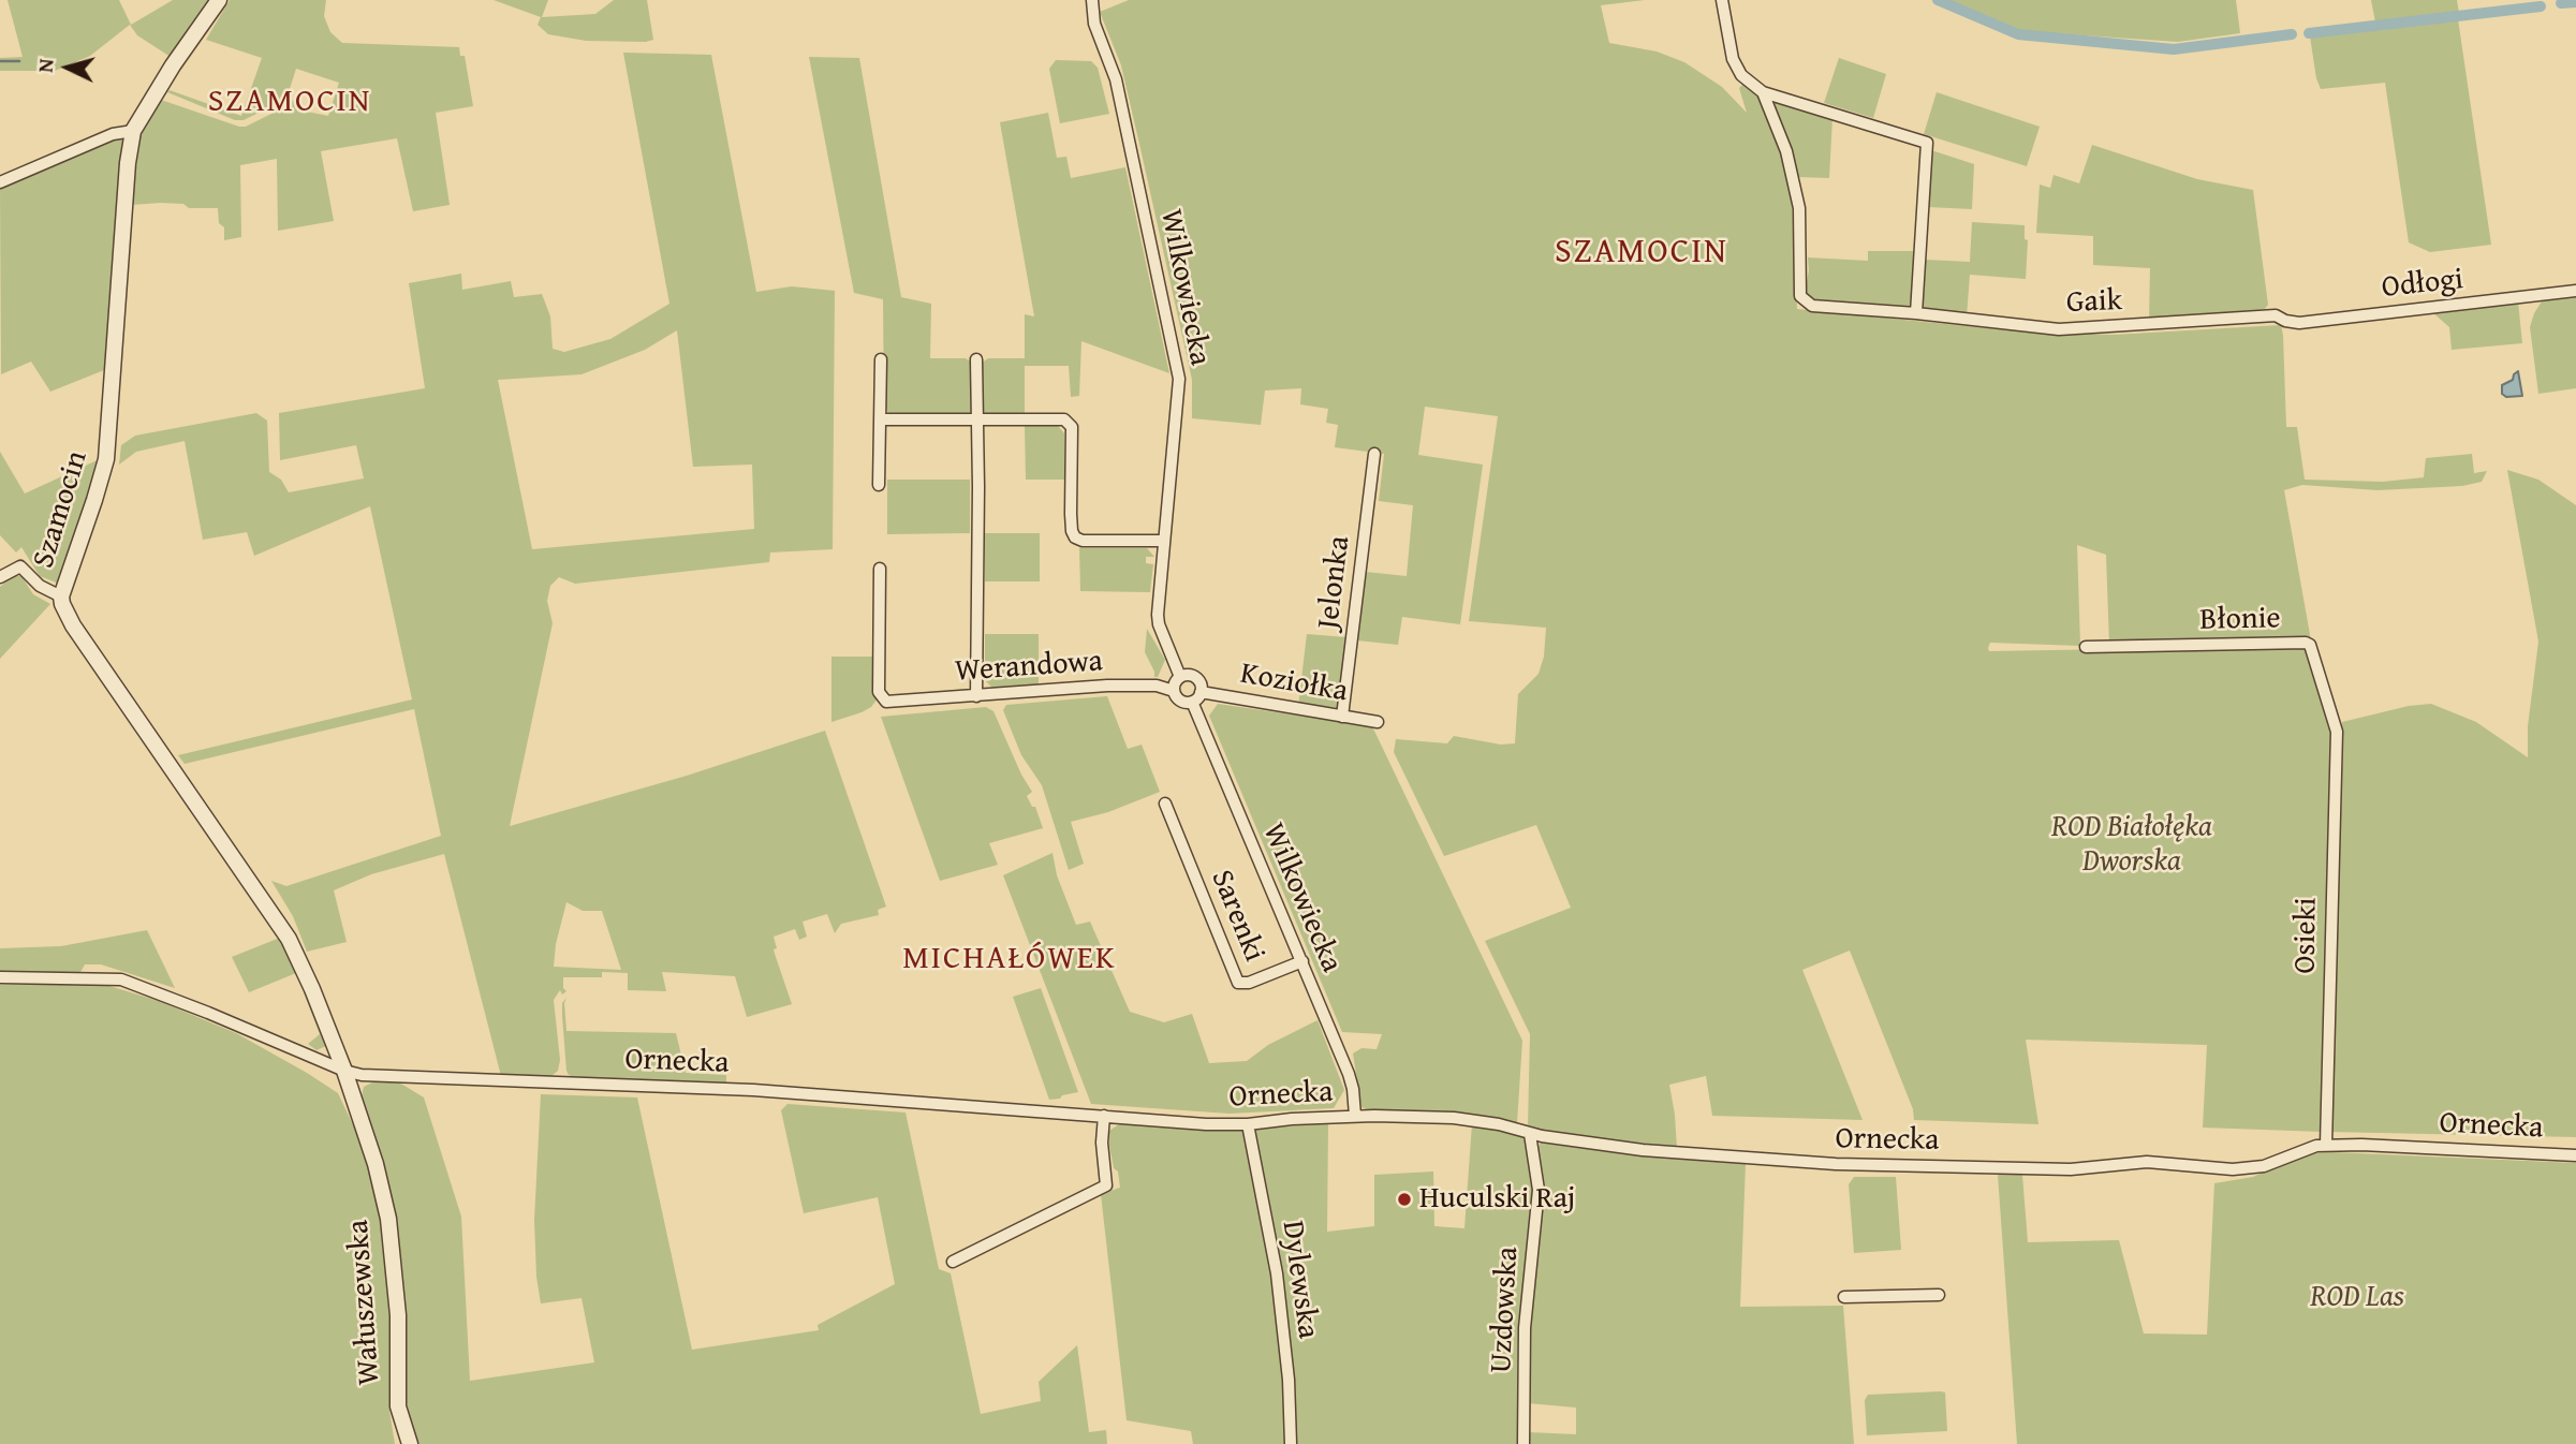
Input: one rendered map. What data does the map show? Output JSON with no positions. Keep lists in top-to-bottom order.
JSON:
{
  "streets": {
    "street": [
      "Odłogi",
      "Wilkowiecka",
      "Gaik",
      "Szamocin",
      "Jelonka",
      "Błonie",
      "Werandowa",
      "Koziołka",
      "Sarenki",
      "Osieki",
      "Ornecka",
      "Dylewska",
      "Wałuszewska",
      "Uzdowska"
    ]
  },
  "crossings": [
    ["Odłogi", "Gaik"],
    ["Wilkowiecka", "Werandowa"],
    ["Wilkowiecka", "Koziołka"],
    ["Wilkowiecka", "Sarenki"],
    ["Wilkowiecka", "Ornecka"],
    ["Szamocin", "Ornecka"],
    ["Szamocin", "Wałuszewska"],
    ["Jelonka", "Koziołka"],
    ["Błonie", "Osieki"],
    ["Werandowa", "Koziołka"],
    ["Osieki", "Ornecka"],
    ["Ornecka", "Dylewska"],
    ["Ornecka", "Wałuszewska"],
    ["Ornecka", "Uzdowska"]
  ],
  "districts": ["SZAMOCIN", "SZAMOCIN", "MICHAŁÓWEK"],
  "parks": ["ROD Białołęka Dworska", "ROD Las"],
  "places": ["Huculski Raj"],
  "north": "left"
}
